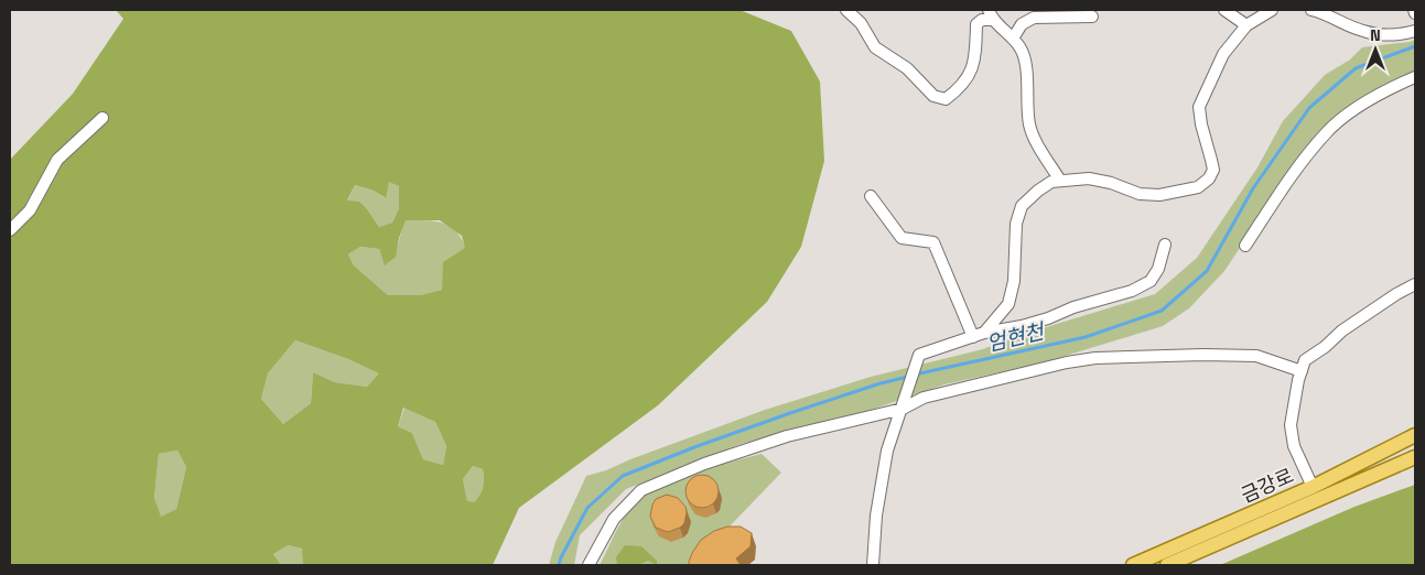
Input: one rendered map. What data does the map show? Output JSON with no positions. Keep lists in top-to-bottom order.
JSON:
{
  "streets": {
    "main road": ["금강로"]
  },
  "water": ["엄현천"],
  "north": "top"
}
